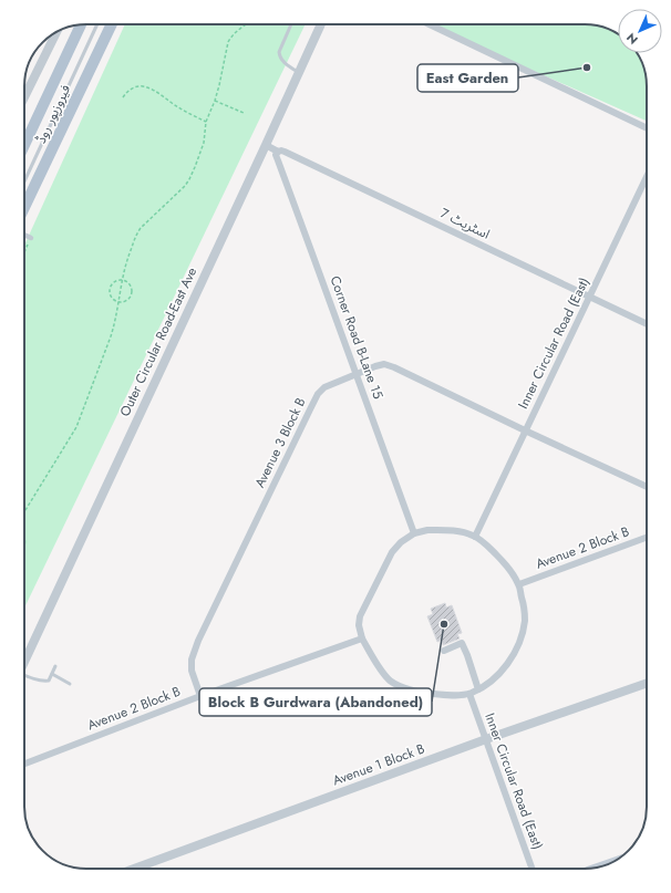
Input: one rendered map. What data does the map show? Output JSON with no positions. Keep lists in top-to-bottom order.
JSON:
{
  "streets": {
    "main road": ["فیروزپور روڈ"],
    "street": [
      "اسٹریٹ 7",
      "Corner Road B-Lane 15",
      "Outer Circular Road-East Ave",
      "Inner Circular Road (East)",
      "Avenue 3 Block B",
      "Avenue 2 Block B",
      "Avenue 1 Block B"
    ]
  },
  "crossings": [
    ["اسٹریٹ 7", "Corner Road B-Lane 15"],
    ["اسٹریٹ 7", "Outer Circular Road-East Ave"],
    ["اسٹریٹ 7", "Inner Circular Road (East)"],
    ["Corner Road B-Lane 15", "Avenue 3 Block B"],
    ["Inner Circular Road (East)", "Avenue 3 Block B"],
    ["Inner Circular Road (East)", "Avenue 1 Block B"],
    ["Avenue 3 Block B", "Avenue 2 Block B"]
  ],
  "places": ["East Garden", "Block B Gurdwara (Abandoned)"],
  "north": "bottom left"
}
